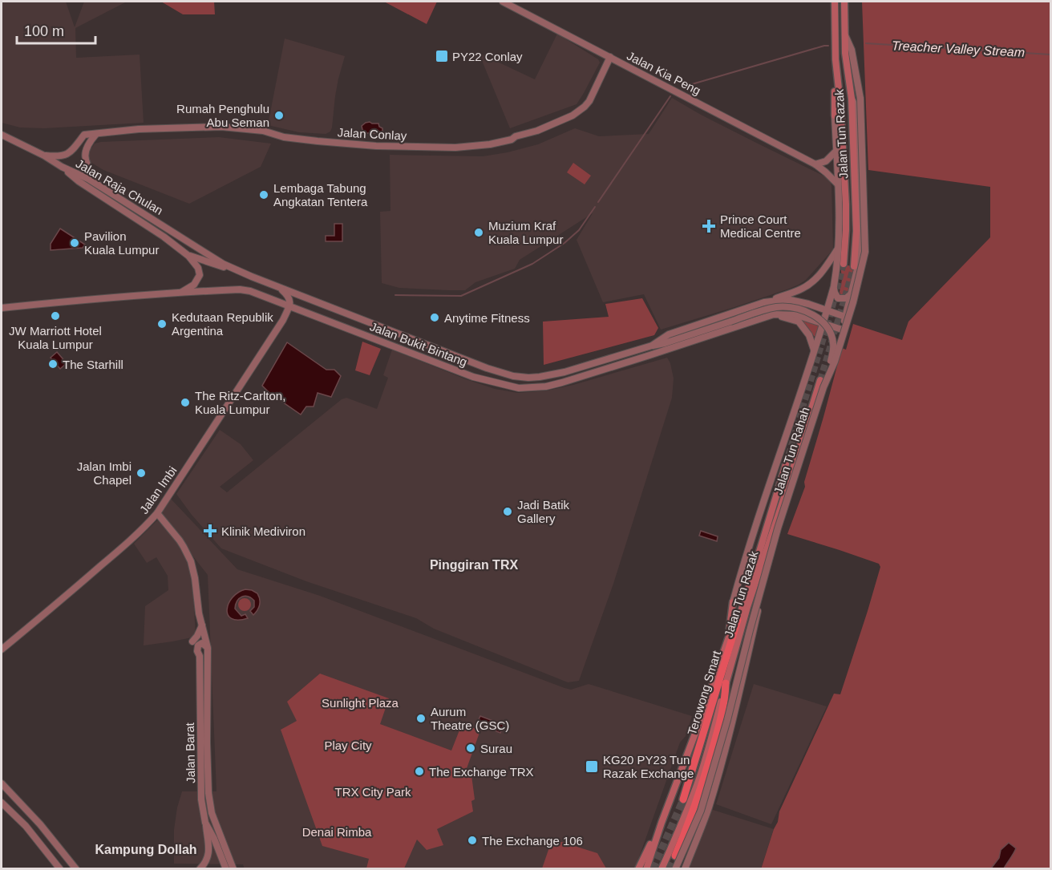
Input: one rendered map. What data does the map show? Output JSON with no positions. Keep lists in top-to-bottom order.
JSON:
{
  "streets": {
    "highway": ["Terowong Smart"],
    "main road": [
      "Jalan Kia Peng",
      "Jalan Conlay",
      "Jalan Tun Razak",
      "Jalan Raja Chulan",
      "Jalan Bukit Bintang",
      "Jalan Tun Rahah",
      "Jalan Imbi",
      "Jalan Barat"
    ]
  },
  "crossings": [
    ["Jalan Kia Peng", "Jalan Conlay"],
    ["Jalan Conlay", "Jalan Raja Chulan"],
    ["Jalan Tun Razak", "Jalan Tun Rahah"],
    ["Jalan Tun Razak", "Terowong Smart"],
    ["Jalan Raja Chulan", "Jalan Bukit Bintang"],
    ["Jalan Bukit Bintang", "Jalan Imbi"],
    ["Jalan Imbi", "Jalan Barat"]
  ],
  "districts": ["Pinggiran TRX", "Kampung Dollah"],
  "water": ["Treacher Valley Stream"],
  "parks": [
    "Sunlight Plaza",
    "Play City",
    "TRX City Park",
    "Denai Rimba"
  ],
  "places": {
    "transit": ["PY22 Conlay", "KG20 PY23 Tun Razak Exchange"],
    "other": [
      "Rumah Penghulu Abu Seman",
      "Lembaga Tabung Angkatan Tentera",
      "Muzium Kraf Kuala Lumpur",
      "Pavilion Kuala Lumpur",
      "JW Marriott Hotel Kuala Lumpur",
      "Anytime Fitness",
      "Kedutaan Republik Argentina",
      "The Starhill",
      "The Ritz-Carlton, Kuala Lumpur",
      "Jalan Imbi Chapel",
      "Jadi Batik Gallery",
      "Aurum Theatre (GSC)",
      "Surau",
      "The Exchange TRX",
      "The Exchange 106"
    ],
    "health": ["Prince Court Medical Centre", "Klinik Mediviron"]
  },
  "scale_bar": "100 m"
}
